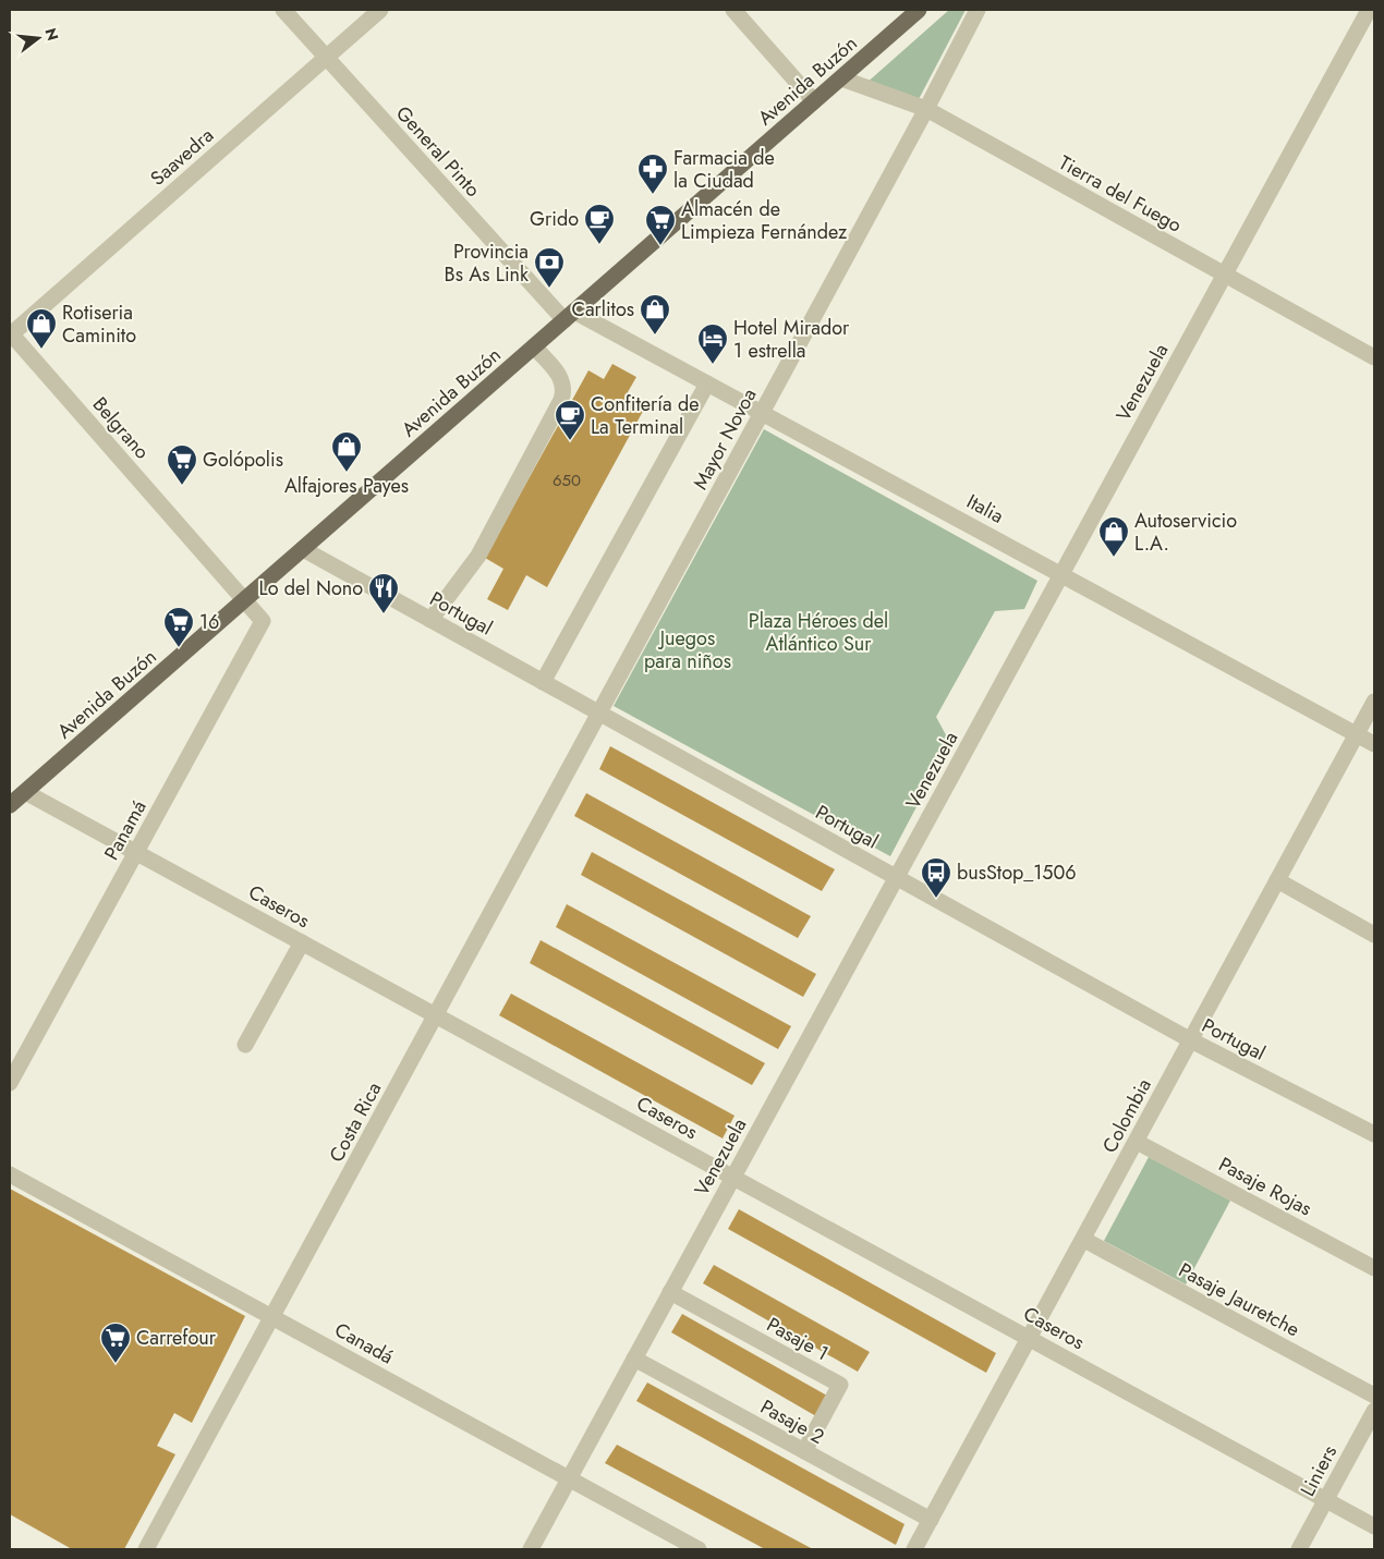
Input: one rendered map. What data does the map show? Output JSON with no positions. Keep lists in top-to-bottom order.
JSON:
{
  "streets": {
    "main road": ["Avenida Buzón"],
    "street": [
      "General Pinto",
      "Saavedra",
      "Tierra del Fuego",
      "Venezuela",
      "Belgrano",
      "Mayor Novoa",
      "Italia",
      "Portugal",
      "Panamá",
      "Caseros",
      "Colombia",
      "Costa Rica",
      "Pasaje Rojas",
      "Pasaje Jauretche",
      "Pasaje 1",
      "Canadá",
      "Pasaje 2",
      "Liniers"
    ]
  },
  "crossings": [
    ["Avenida Buzón", "General Pinto"],
    ["Avenida Buzón", "Tierra del Fuego"],
    ["Avenida Buzón", "Belgrano"],
    ["Avenida Buzón", "Italia"],
    ["Avenida Buzón", "Portugal"],
    ["Avenida Buzón", "Panamá"],
    ["Avenida Buzón", "Caseros"],
    ["General Pinto", "Saavedra"],
    ["General Pinto", "Italia"],
    ["Saavedra", "Belgrano"],
    ["Tierra del Fuego", "Venezuela"],
    ["Tierra del Fuego", "Mayor Novoa"],
    ["Venezuela", "Italia"],
    ["Venezuela", "Portugal"],
    ["Venezuela", "Caseros"],
    ["Venezuela", "Pasaje 1"],
    ["Venezuela", "Canadá"],
    ["Venezuela", "Pasaje 2"],
    ["Belgrano", "Panamá"],
    ["Mayor Novoa", "Italia"],
    ["Mayor Novoa", "Portugal"],
    ["Mayor Novoa", "Costa Rica"],
    ["Italia", "Colombia"],
    ["Portugal", "Colombia"],
    ["Portugal", "Costa Rica"],
    ["Panamá", "Caseros"],
    ["Caseros", "Colombia"],
    ["Caseros", "Costa Rica"],
    ["Caseros", "Liniers"],
    ["Colombia", "Pasaje Rojas"],
    ["Colombia", "Pasaje Jauretche"],
    ["Colombia", "Pasaje 2"],
    ["Costa Rica", "Canadá"],
    ["Pasaje 1", "Pasaje 2"]
  ],
  "parks": ["Plaza Héroes del Atlántico Sur", "Juegos para niños"],
  "places": {
    "pharmacy": ["Farmacia de la Ciudad"],
    "cafe": ["Grido", "Confitería de La Terminal"],
    "supermarket": [
      "Almacén de Limpieza Fernández",
      "Golópolis",
      "16",
      "Carrefour"
    ],
    "bank": ["Provincia Bs As Link"],
    "shop": [
      "Carlitos",
      "Rotiseria Caminito",
      "Alfajores Payes",
      "Autoservicio L.A."
    ],
    "hotel": ["Hotel Mirador 1 estrella"],
    "restaurant": ["Lo del Nono"],
    "bus stop": ["busStop_1506"]
  },
  "house_numbers": ["650"],
  "north": "right"
}
